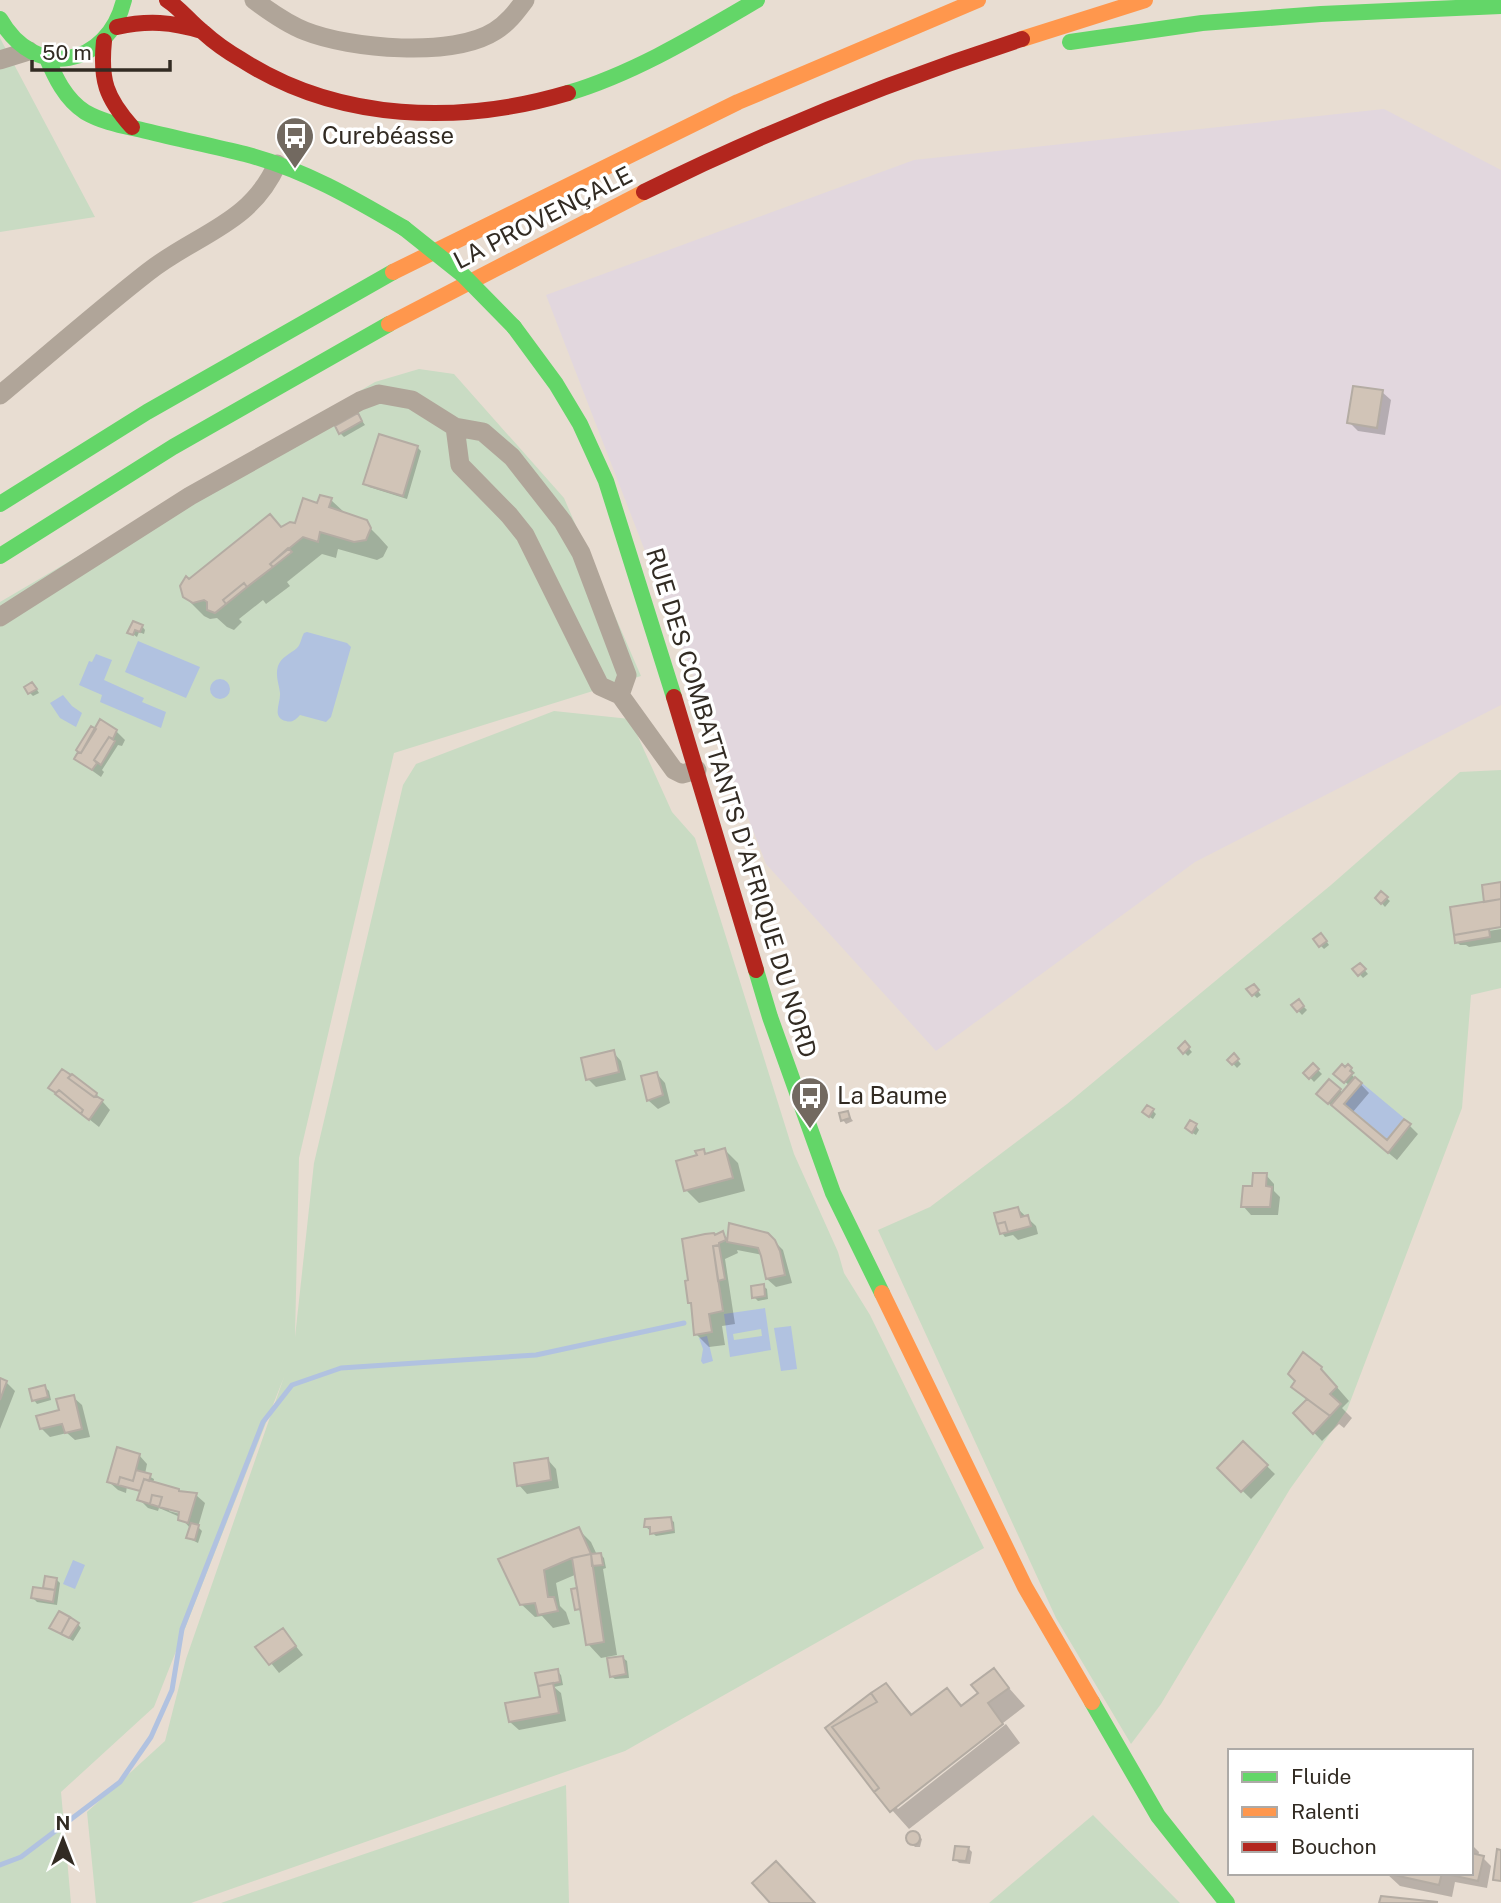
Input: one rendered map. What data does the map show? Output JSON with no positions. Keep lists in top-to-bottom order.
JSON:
{
  "streets": {
    "main road": ["LA PROVENÇALE", "RUE DES COMBATTANTS D'AFRIQUE DU NORD"]
  },
  "places": {
    "bus stop": ["Curebéasse", "La Baume"]
  },
  "legend": ["Fluide", "Ralenti", "Bouchon"],
  "scale_bar": "50 m",
  "north": "top"
}
